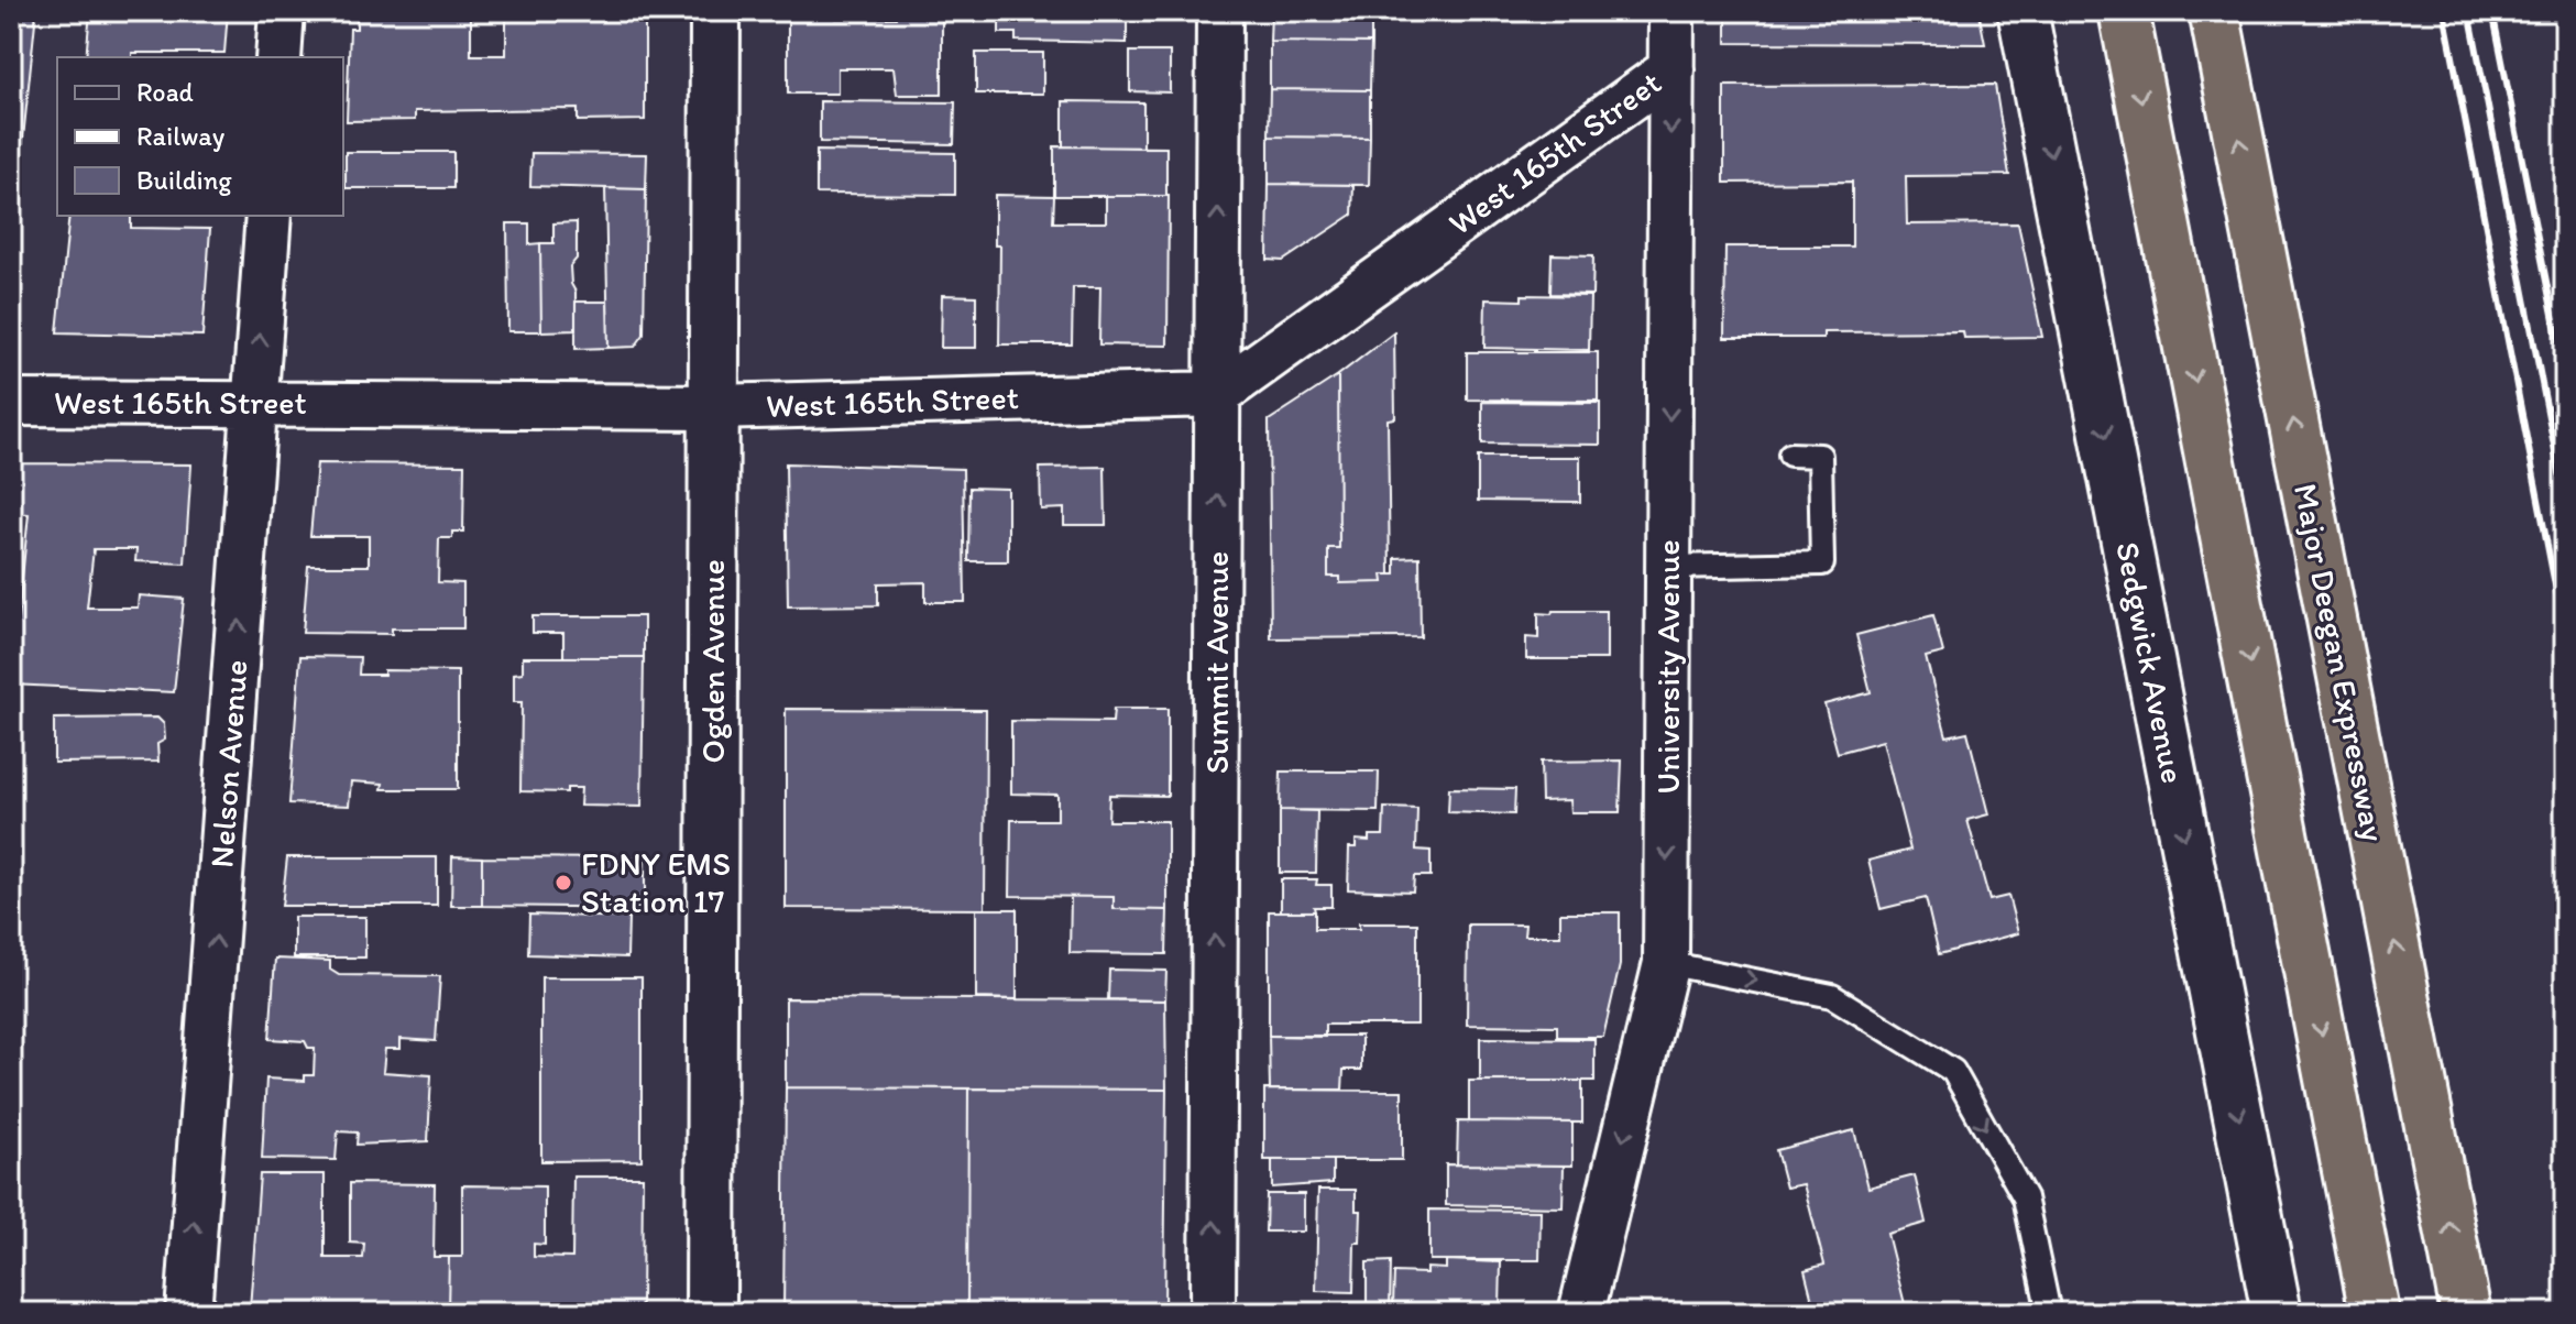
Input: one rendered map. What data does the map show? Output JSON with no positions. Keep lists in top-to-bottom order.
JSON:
{
  "streets": {
    "highway": ["Major Deegan Expressway"],
    "main road": ["Ogden Avenue", "Sedgwick Avenue"],
    "street": [
      "West 165th Street",
      "Summit Avenue",
      "University Avenue",
      "Nelson Avenue"
    ]
  },
  "crossings": [
    ["West 165th Street", "Ogden Avenue"],
    ["West 165th Street", "Summit Avenue"],
    ["West 165th Street", "University Avenue"],
    ["West 165th Street", "Nelson Avenue"]
  ],
  "one_way": [
    "Summit Avenue",
    "Sedgwick Avenue",
    "University Avenue",
    "Nelson Avenue"
  ],
  "places": ["FDNY EMS Station 17"],
  "legend": ["Road", "Railway", "Building"]
}
